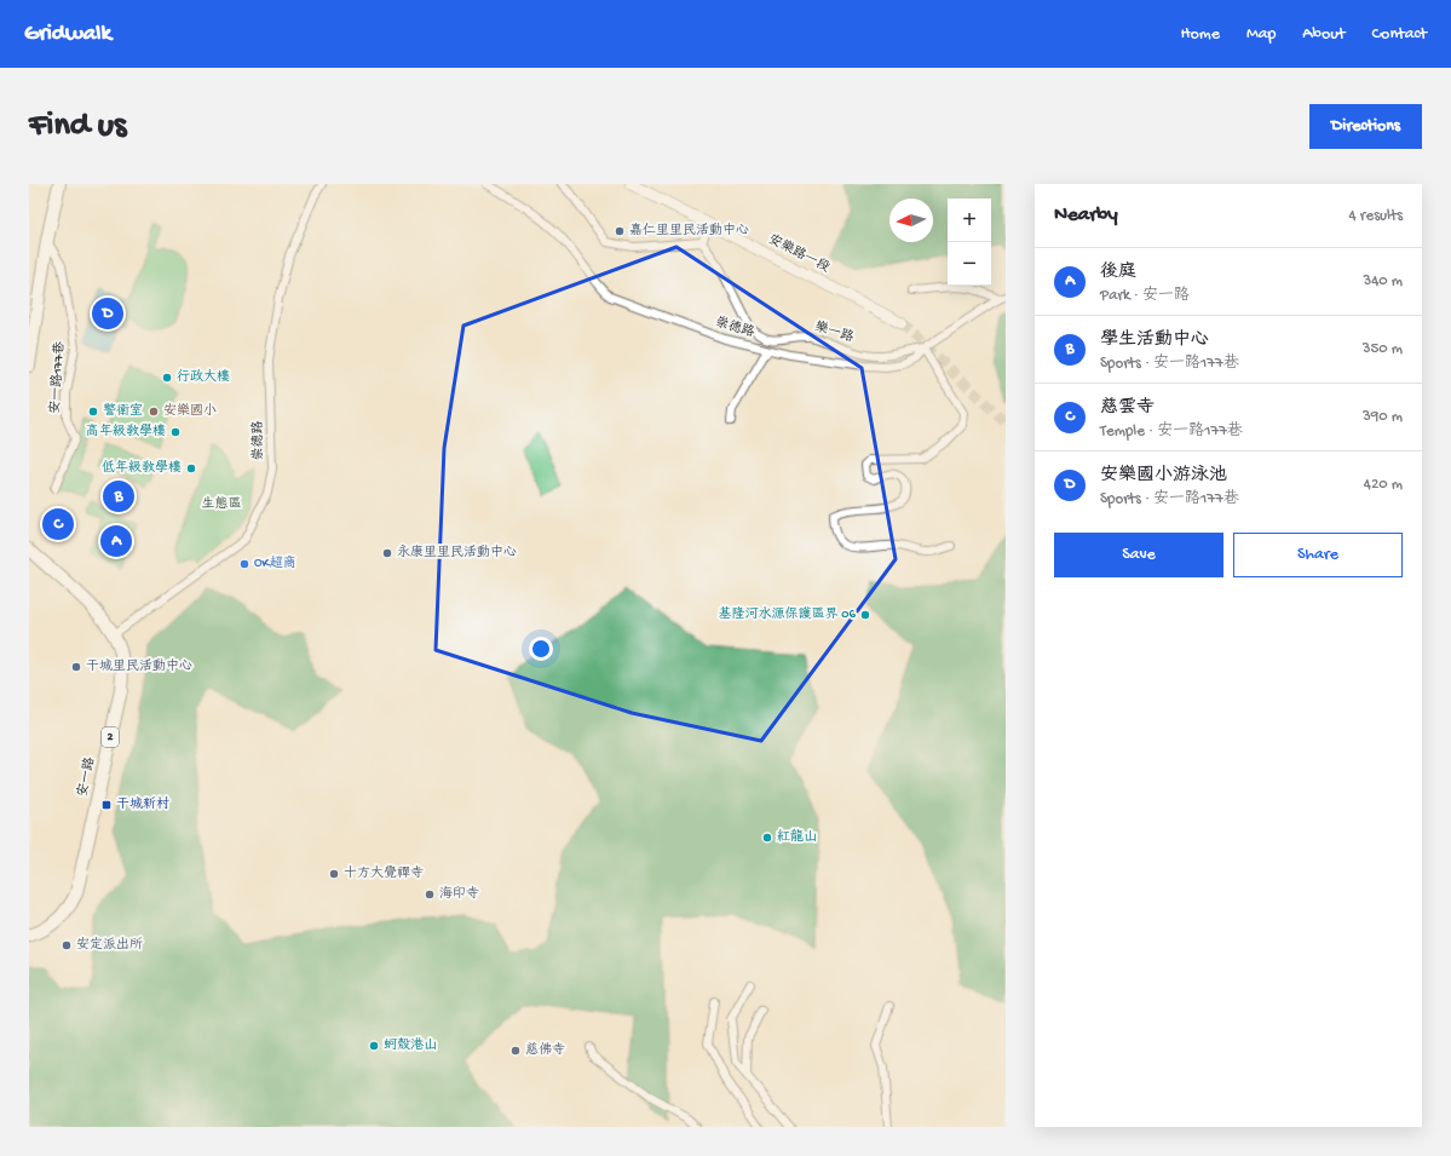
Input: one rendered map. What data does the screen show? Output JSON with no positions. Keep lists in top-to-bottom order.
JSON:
{
  "streets": {
    "main road": ["2", "安一路"],
    "street": [
      "安樂路一段",
      "崇德路",
      "樂一路",
      "安一路177巷"
    ]
  },
  "crossings": [
    ["崇德路", "樂一路"],
    ["崇德路", "安一路"]
  ],
  "parks": ["生態區"],
  "places": {
    "other": [
      "嘉仁里里民活動中心",
      "行政大樓",
      "警衛室",
      "安樂國小",
      "高年級教學樓",
      "低年級教學樓",
      "永康里里民活動中心",
      "OK超商",
      "基隆河水源保護區界 06",
      "干城里民活動中心",
      "紅龍山",
      "十方大覺禪寺",
      "海印寺",
      "安定派出所",
      "蚵殼港山",
      "慈佛寺"
    ],
    "transit": ["干城新村"]
  },
  "north": "left",
  "page": {
    "header": "Gridwalk",
    "nav": [
      "Home",
      "Map",
      "About",
      "Contact"
    ],
    "buttons": [
      "Directions",
      ["Save", "Share"]
    ],
    "title": "Find us",
    "heading": ["Nearby", "4 results"],
    "map_buttons": ["+", "−"],
    "list": [
      {
        "mark": "A",
        "name": "後庭",
        "note": "Park · 安一路",
        "value": "340 m"
      },
      {
        "mark": "B",
        "name": "學生活動中心",
        "note": "Sports · 安一路177巷",
        "value": "350 m"
      },
      {
        "mark": "C",
        "name": "慈雲寺",
        "note": "Temple · 安一路177巷",
        "value": "390 m"
      },
      {
        "mark": "D",
        "name": "安樂國小游泳池",
        "note": "Sports · 安一路177巷",
        "value": "420 m"
      }
    ],
    "pins": [
      "D",
      "B",
      "C",
      "A"
    ]
  }
}
